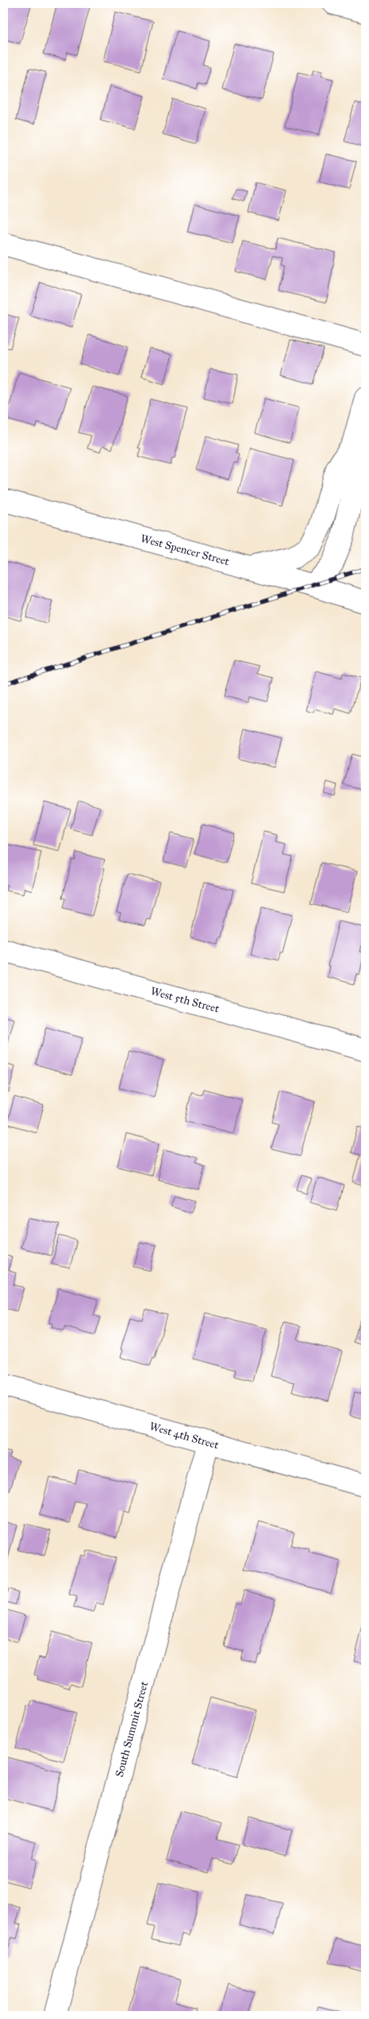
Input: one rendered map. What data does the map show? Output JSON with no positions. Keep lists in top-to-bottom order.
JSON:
{
  "streets": {
    "street": [
      "West Spencer Street",
      "West 5th Street",
      "West 4th Street",
      "South Summit Street"
    ]
  },
  "crossings": [
    ["West 4th Street", "South Summit Street"]
  ]
}
